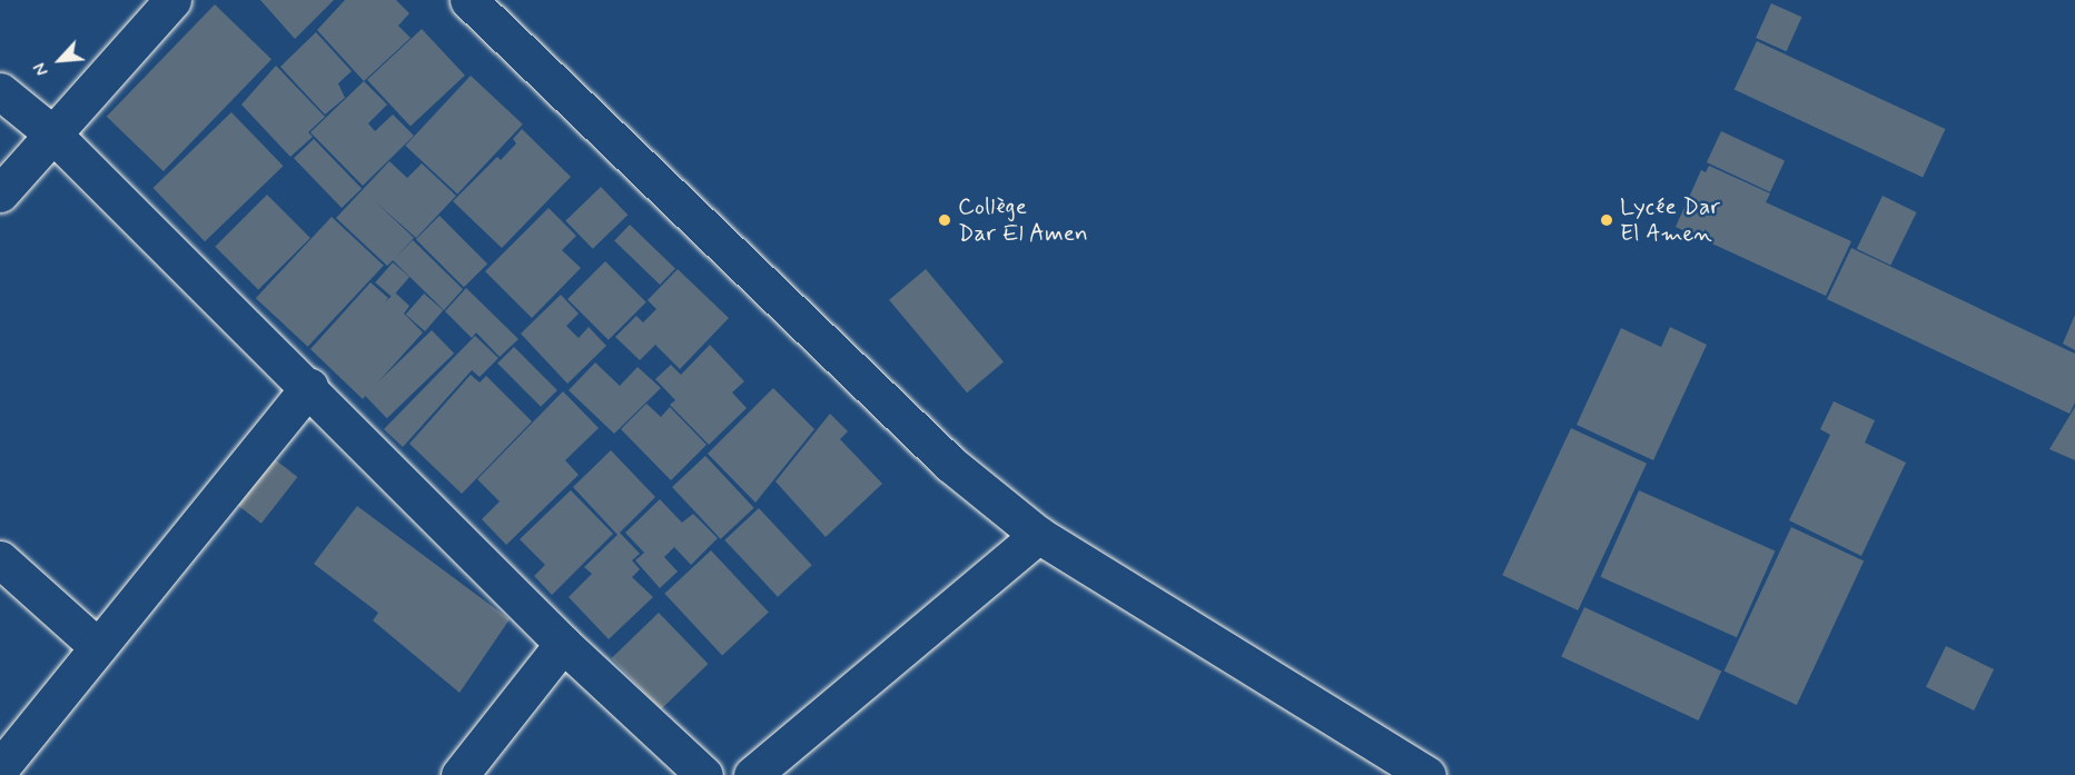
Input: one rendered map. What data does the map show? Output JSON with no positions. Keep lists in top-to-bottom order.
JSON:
{
  "places": ["Collège Dar El Amen", "Lycée Dar El Amen"],
  "north": "bottom left"
}
